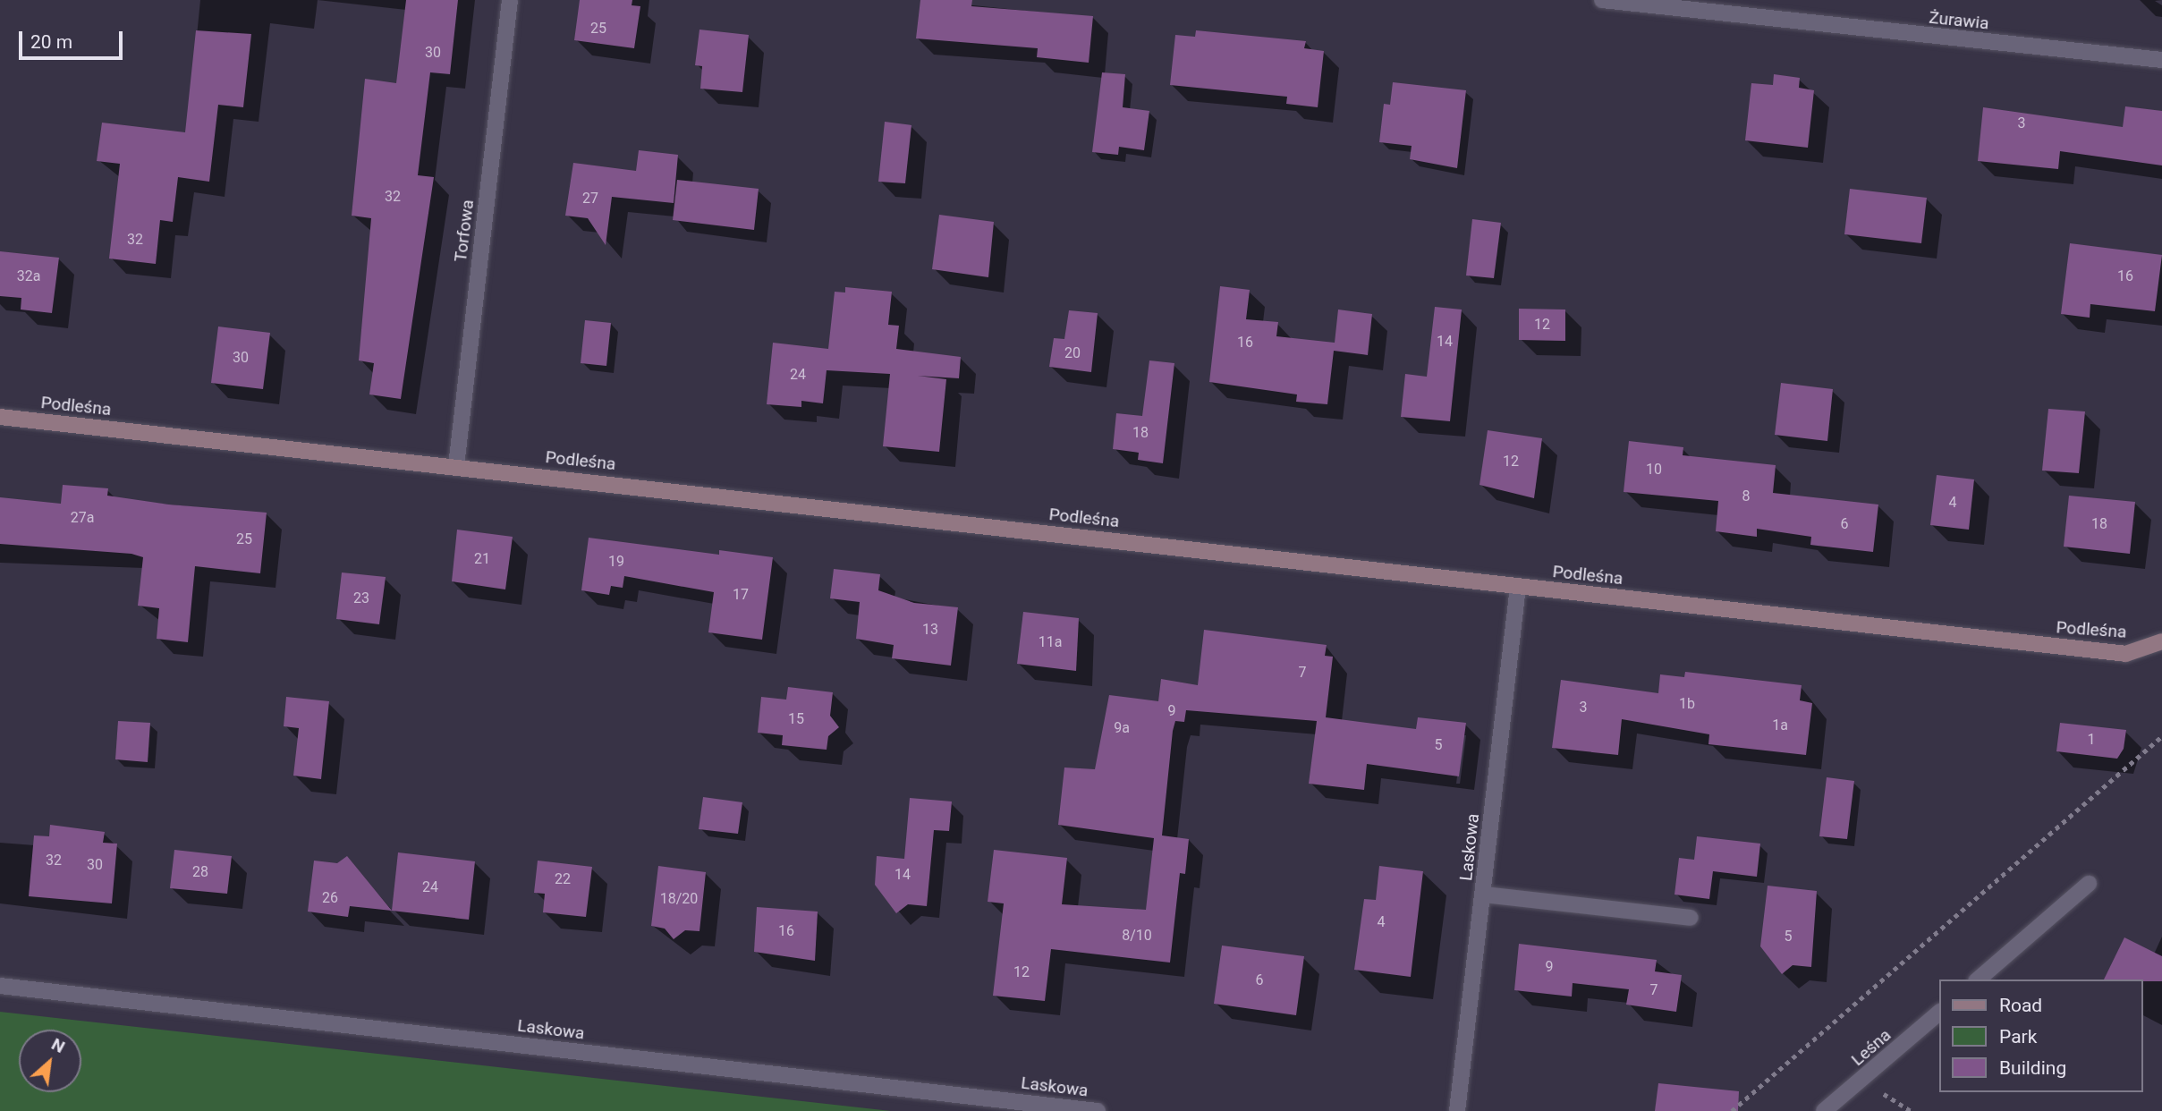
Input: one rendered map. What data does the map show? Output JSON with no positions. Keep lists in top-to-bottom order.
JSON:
{
  "streets": {
    "street": [
      "Żurawia",
      "Torfowa",
      "Podleśna",
      "Laskowa",
      "Leśna"
    ]
  },
  "crossings": [
    ["Torfowa", "Podleśna"],
    ["Podleśna", "Laskowa"]
  ],
  "house_numbers": [
    "25",
    "30",
    "3",
    "32",
    "27",
    "32",
    "32a",
    "16",
    "12",
    "14",
    "16",
    "20",
    "30",
    "24",
    "18",
    "12",
    "10",
    "8",
    "4",
    "27a",
    "6",
    "18",
    "25",
    "21",
    "19",
    "17",
    "23",
    "13",
    "11a",
    "7",
    "1b",
    "3",
    "9",
    "15",
    "1a",
    "9a",
    "1",
    "5",
    "32",
    "30",
    "28",
    "14",
    "22",
    "24",
    "26",
    "18/20",
    "4",
    "16",
    "8/10",
    "5",
    "9",
    "12",
    "6",
    "7"
  ],
  "legend": ["Road", "Park", "Building"],
  "scale_bar": "20 m",
  "north": "top right"
}
